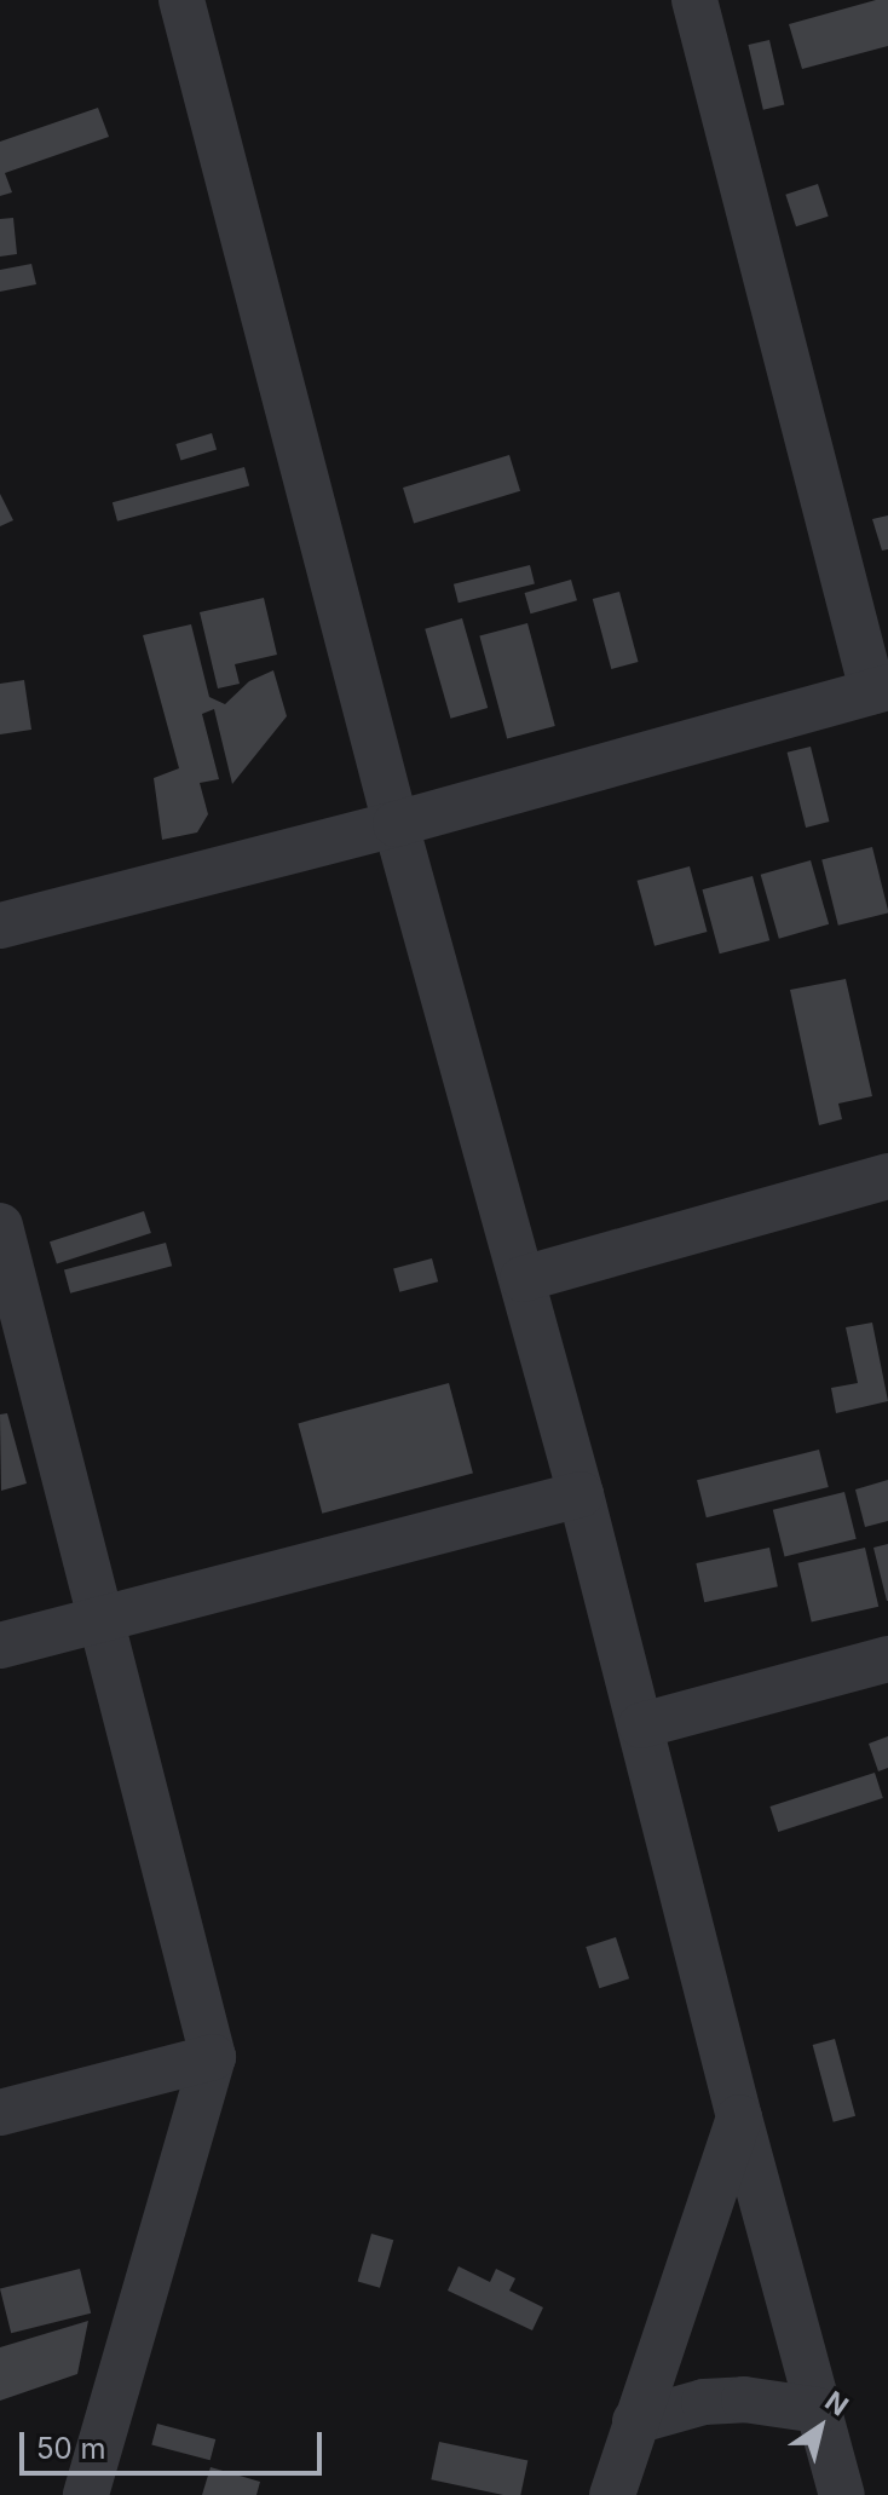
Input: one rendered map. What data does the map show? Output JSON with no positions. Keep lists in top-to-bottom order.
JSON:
{
  "scale_bar": "50 m",
  "north": "top right"
}
